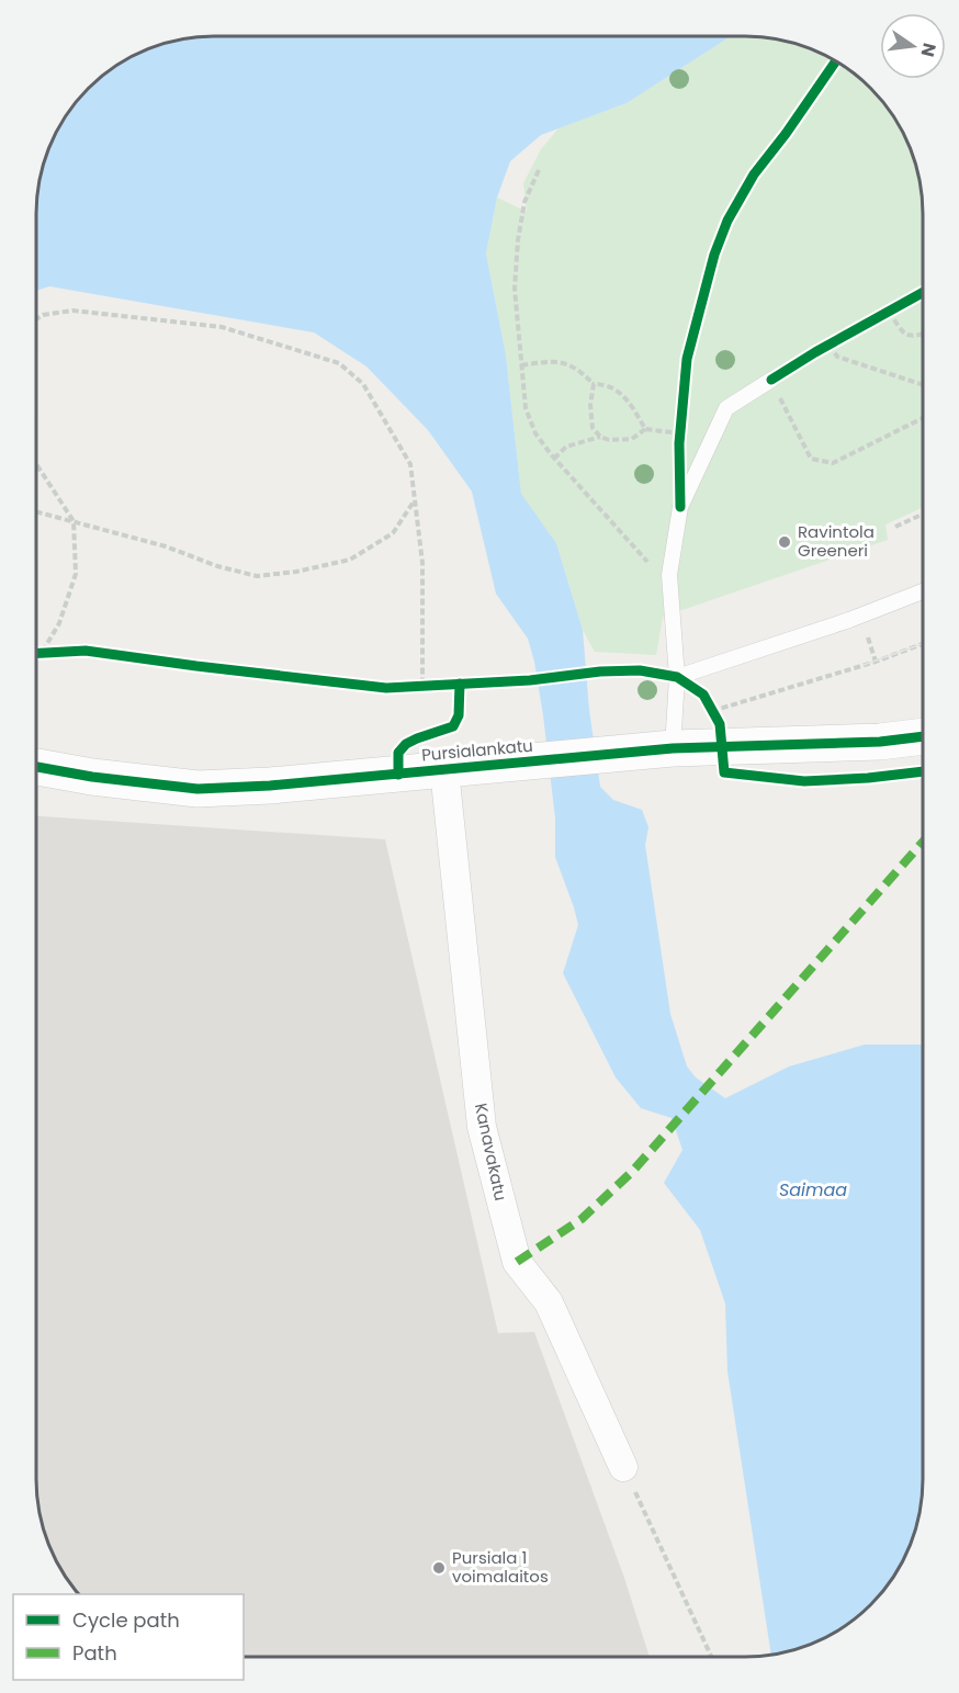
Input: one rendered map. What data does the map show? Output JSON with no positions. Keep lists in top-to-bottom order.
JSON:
{
  "streets": {
    "street": ["Pursialankatu", "Kanavakatu"]
  },
  "crossings": [
    ["Pursialankatu", "Kanavakatu"]
  ],
  "water": ["Saimaa"],
  "places": ["Ravintola Greeneri", "Pursiala 1 voimalaitos"],
  "legend": ["Cycle path", "Path"],
  "north": "right"
}
